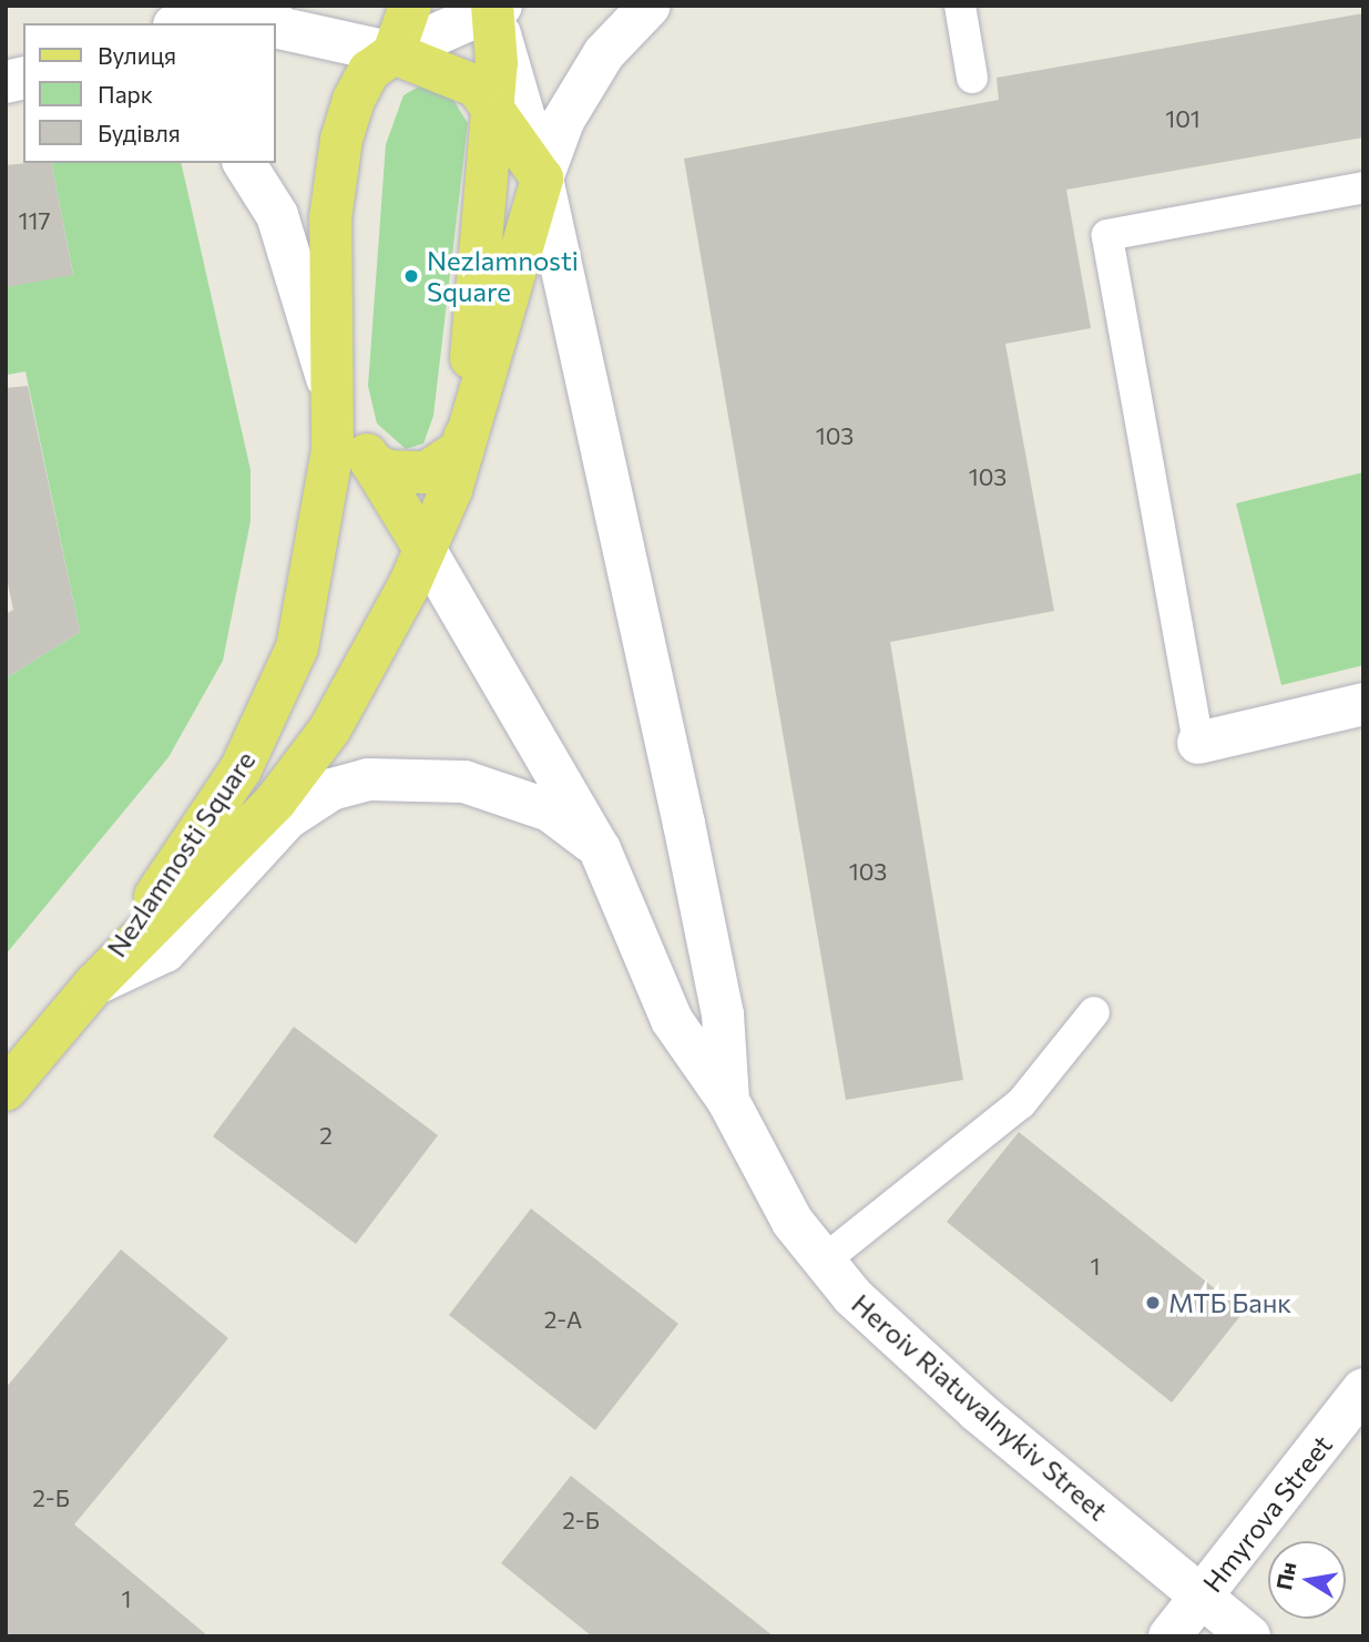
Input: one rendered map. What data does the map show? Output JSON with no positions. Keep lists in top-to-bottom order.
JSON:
{
  "streets": {
    "main road": ["Nezlamnosti Square"],
    "street": ["Heroiv Riatuvalnykiv Street", "Hmyrova Street"]
  },
  "crossings": [
    ["Nezlamnosti Square", "Heroiv Riatuvalnykiv Street"],
    ["Heroiv Riatuvalnykiv Street", "Hmyrova Street"]
  ],
  "places": ["Nezlamnosti Square", "МТБ Банк"],
  "house_numbers": [
    "101",
    "117",
    "103",
    "103",
    "103",
    "2",
    "1",
    "2-А",
    "2-Б",
    "2-Б",
    "1"
  ],
  "legend": ["Вулиця", "Парк", "Будівля"],
  "north": "left"
}
